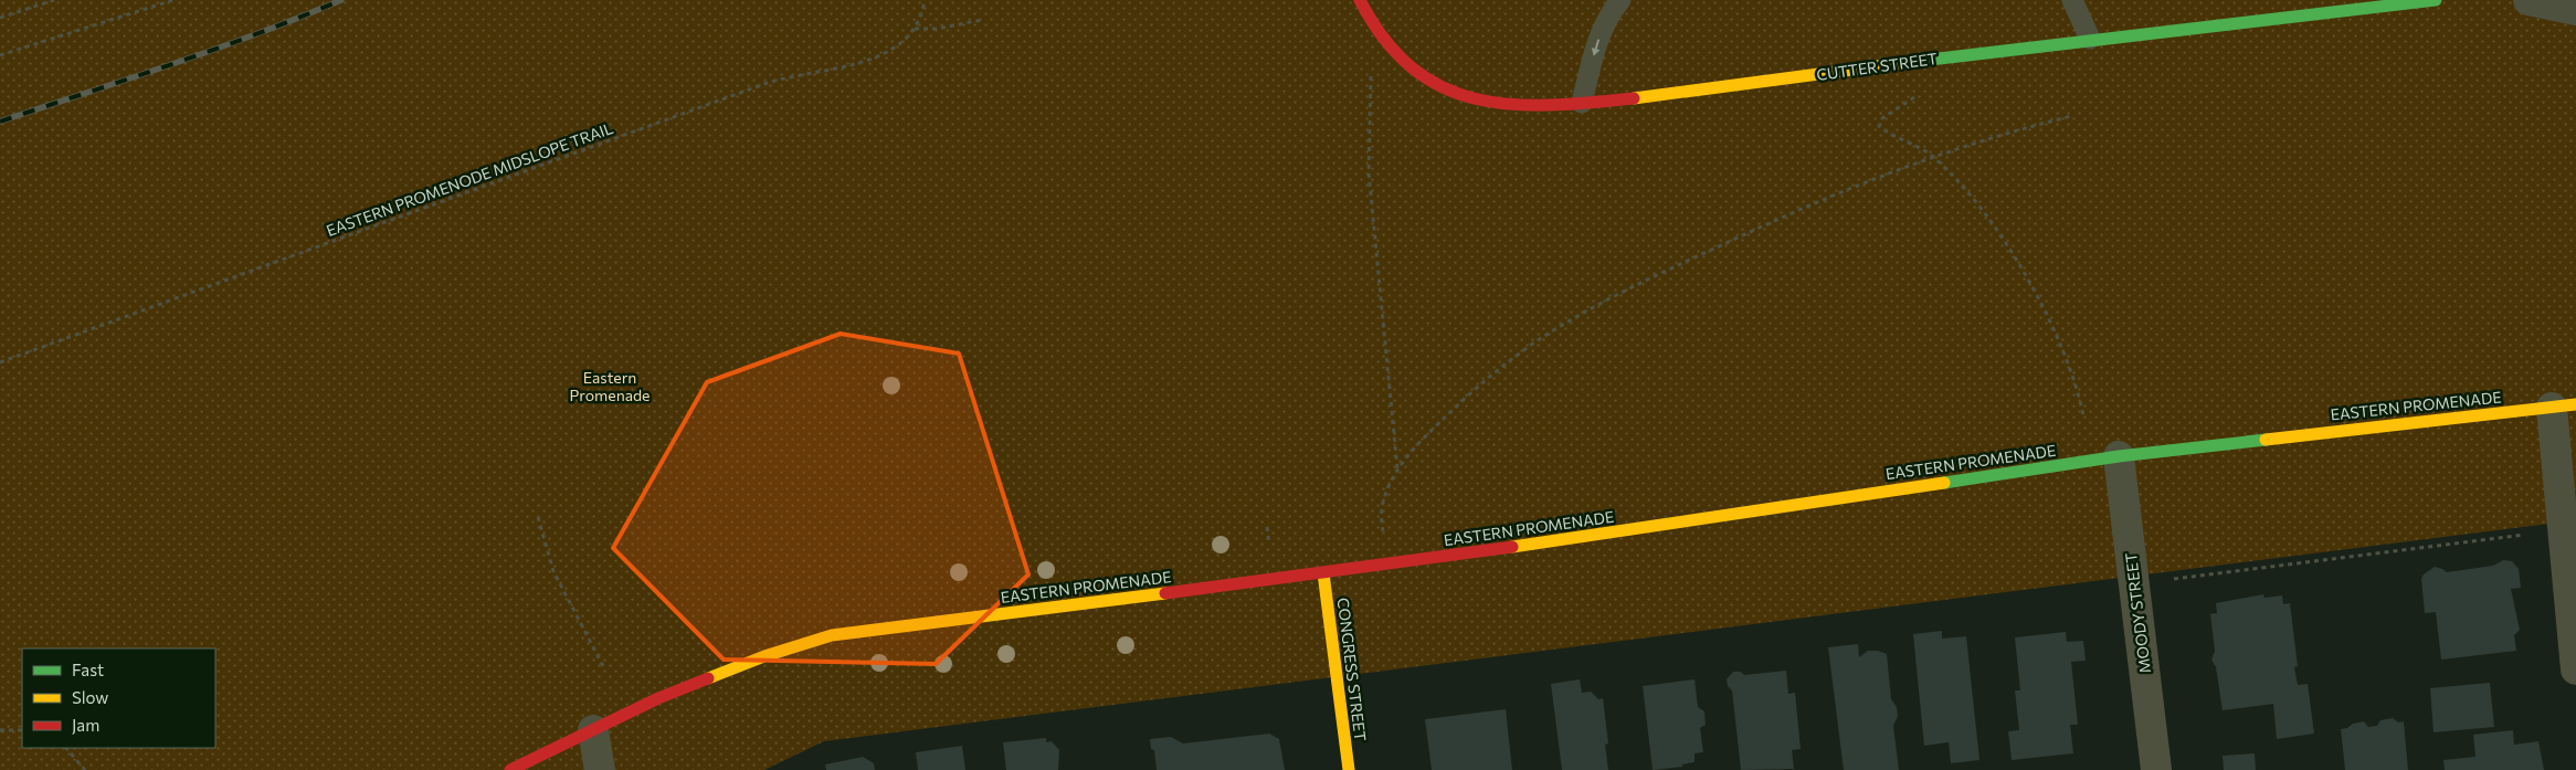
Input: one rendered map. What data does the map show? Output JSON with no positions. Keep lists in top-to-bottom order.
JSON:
{
  "streets": {
    "street": [
      "CUTTER STREET",
      "EASTERN PROMENADE",
      "MOODY STREET",
      "CONGRESS STREET"
    ],
    "path": ["EASTERN PROMENODE MIDSLOPE TRAIL"]
  },
  "crossings": [
    ["EASTERN PROMENADE", "MOODY STREET"],
    ["EASTERN PROMENADE", "CONGRESS STREET"]
  ],
  "parks": ["Eastern Promenade"],
  "legend": ["Fast", "Slow", "Jam"]
}
